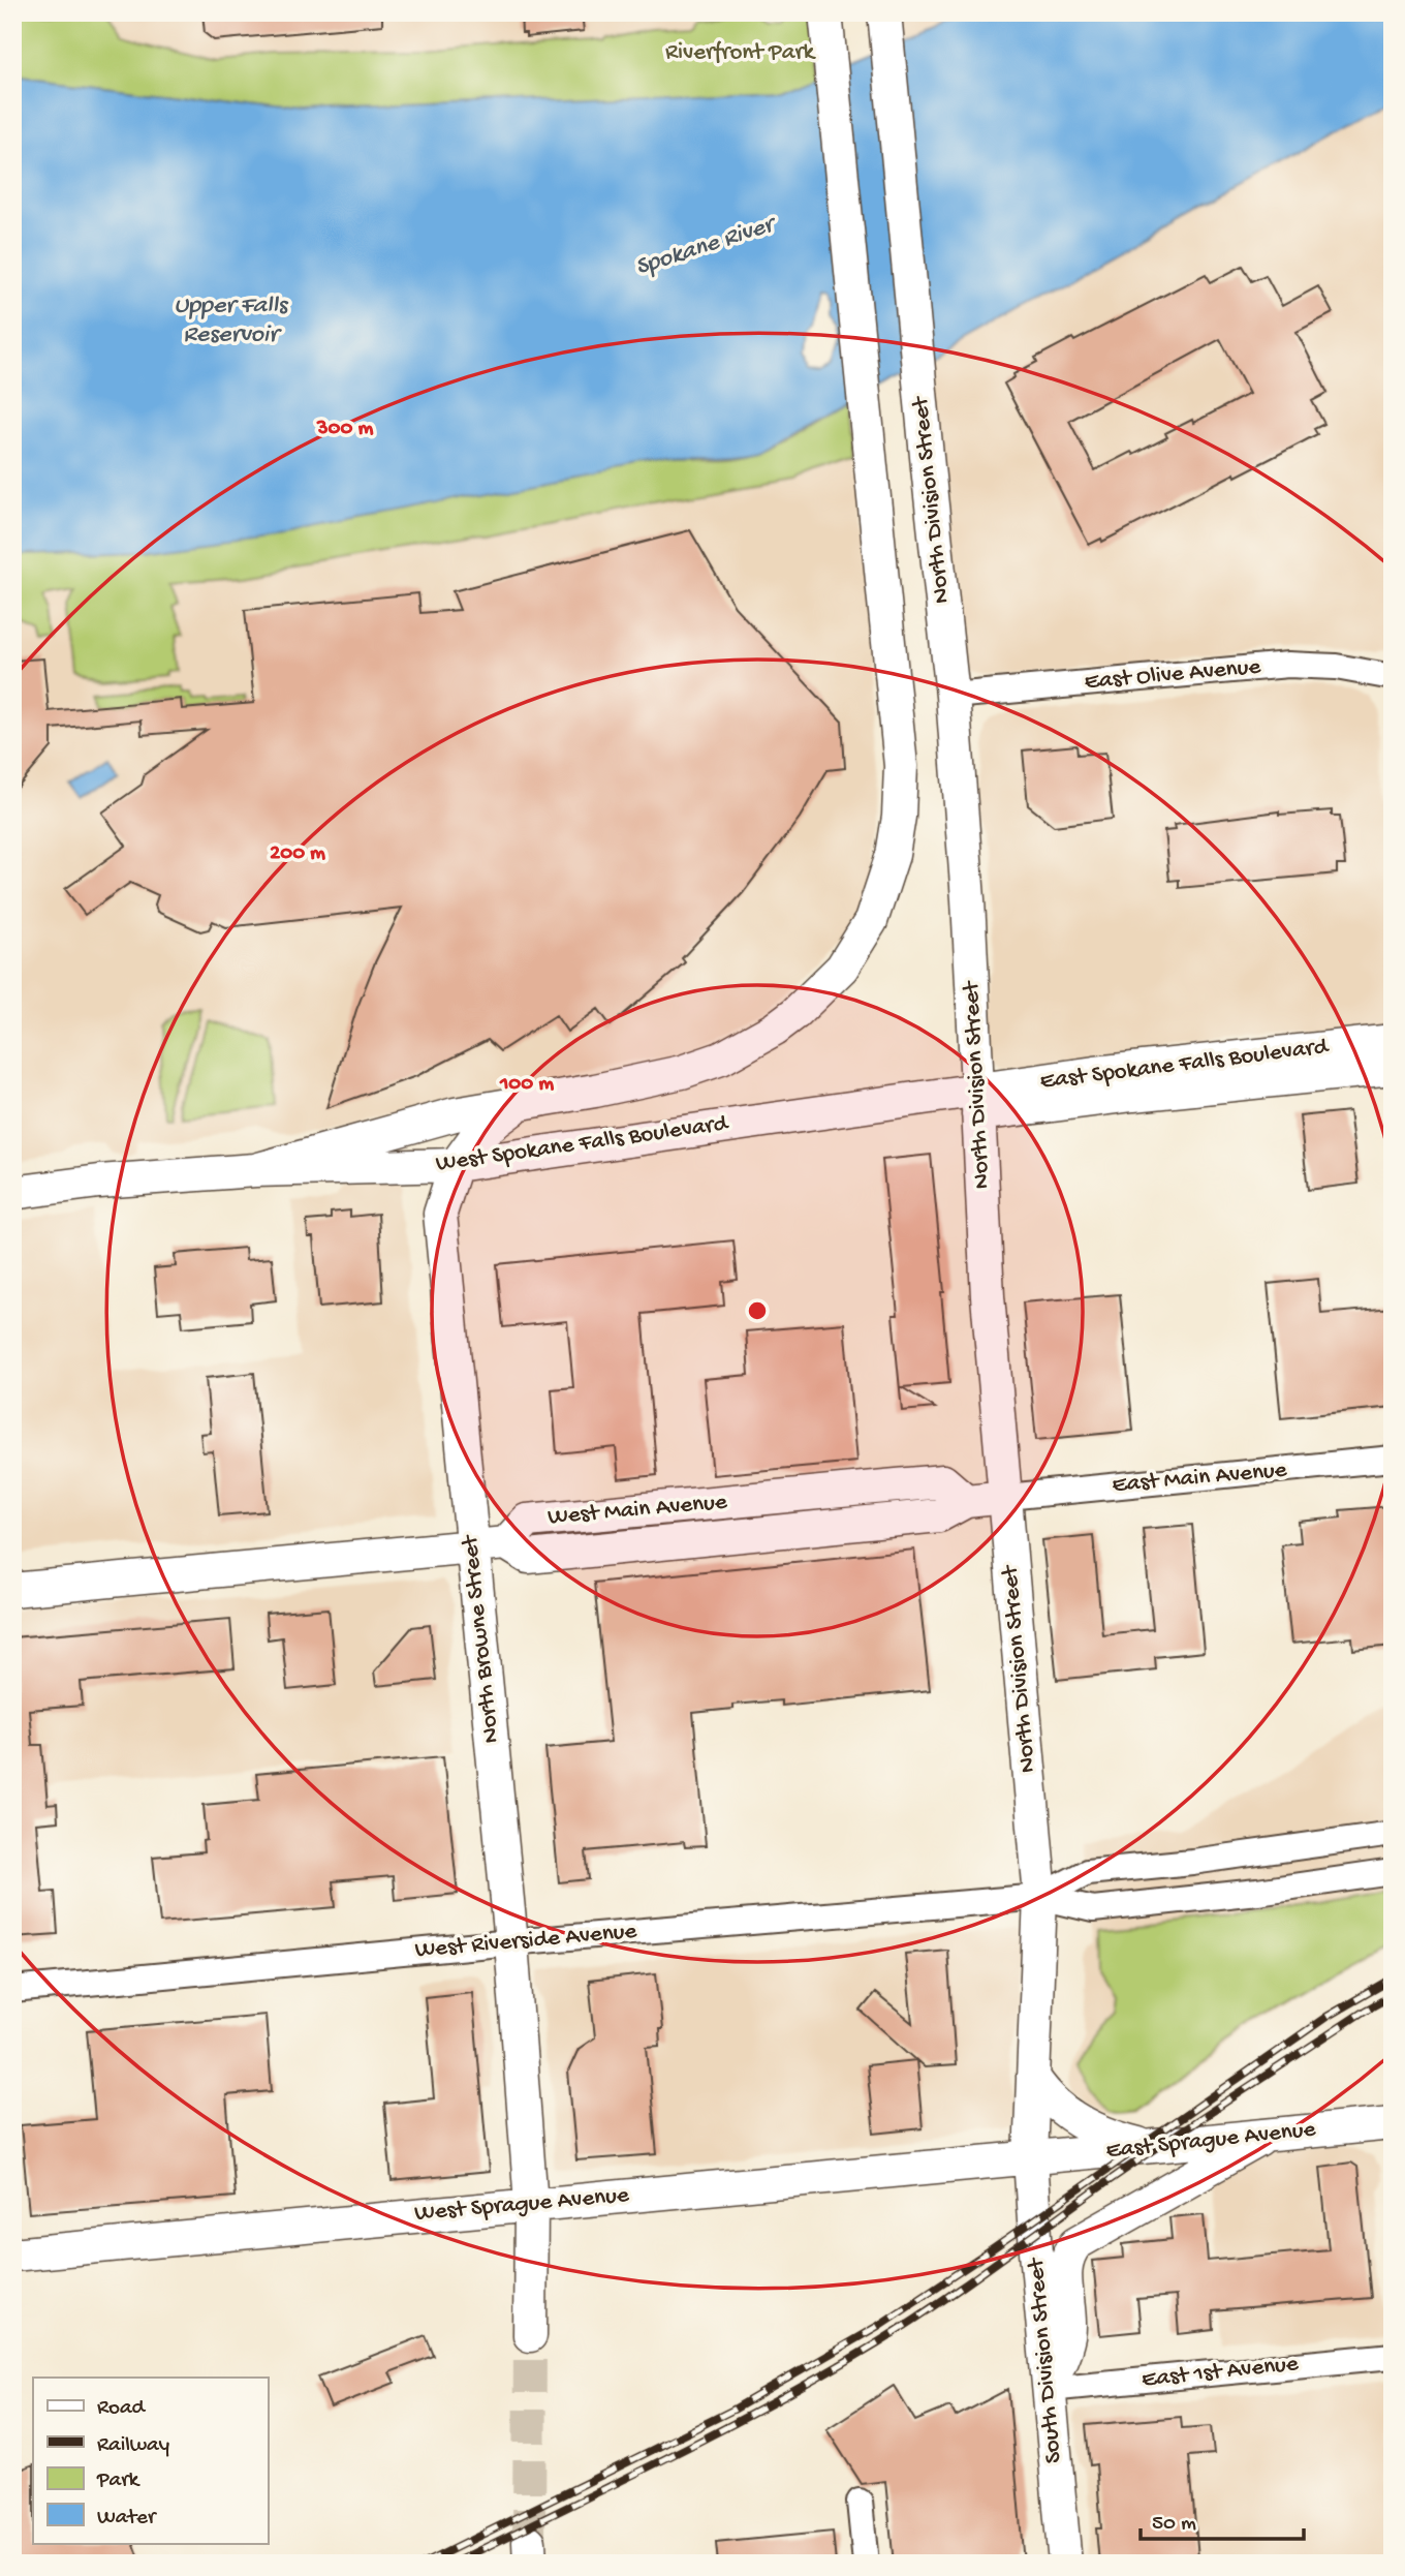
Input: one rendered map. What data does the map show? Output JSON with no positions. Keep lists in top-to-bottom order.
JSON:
{
  "streets": {
    "main road": [
      "North Division Street",
      "East Spokane Falls Boulevard",
      "West Spokane Falls Boulevard",
      "West Main Avenue",
      "North Browne Street",
      "East Sprague Avenue",
      "West Sprague Avenue",
      "South Division Street"
    ],
    "street": [
      "East Olive Avenue",
      "East Main Avenue",
      "West Riverside Avenue",
      "East 1st Avenue"
    ]
  },
  "crossings": [
    ["North Division Street", "East Olive Avenue"],
    ["North Division Street", "East Spokane Falls Boulevard"],
    ["North Division Street", "West Spokane Falls Boulevard"],
    ["North Division Street", "East Main Avenue"],
    ["North Division Street", "West Main Avenue"],
    ["North Division Street", "West Riverside Avenue"],
    ["North Division Street", "East Sprague Avenue"],
    ["North Division Street", "West Sprague Avenue"],
    ["North Division Street", "South Division Street"],
    ["East Spokane Falls Boulevard", "West Spokane Falls Boulevard"],
    ["West Spokane Falls Boulevard", "North Browne Street"],
    ["East Main Avenue", "West Main Avenue"],
    ["West Main Avenue", "North Browne Street"],
    ["North Browne Street", "West Riverside Avenue"],
    ["North Browne Street", "West Sprague Avenue"],
    ["East Sprague Avenue", "West Sprague Avenue"],
    ["East Sprague Avenue", "South Division Street"],
    ["West Sprague Avenue", "South Division Street"],
    ["South Division Street", "East 1st Avenue"]
  ],
  "water": ["Spokane River", "Upper Falls Reservoir"],
  "parks": ["Riverfront Park"],
  "legend": [
    "Road",
    "Railway",
    "Park",
    "Water"
  ],
  "scale_bar": "50 m",
  "rings": ["300 m", "200 m", "100 m"]
}
